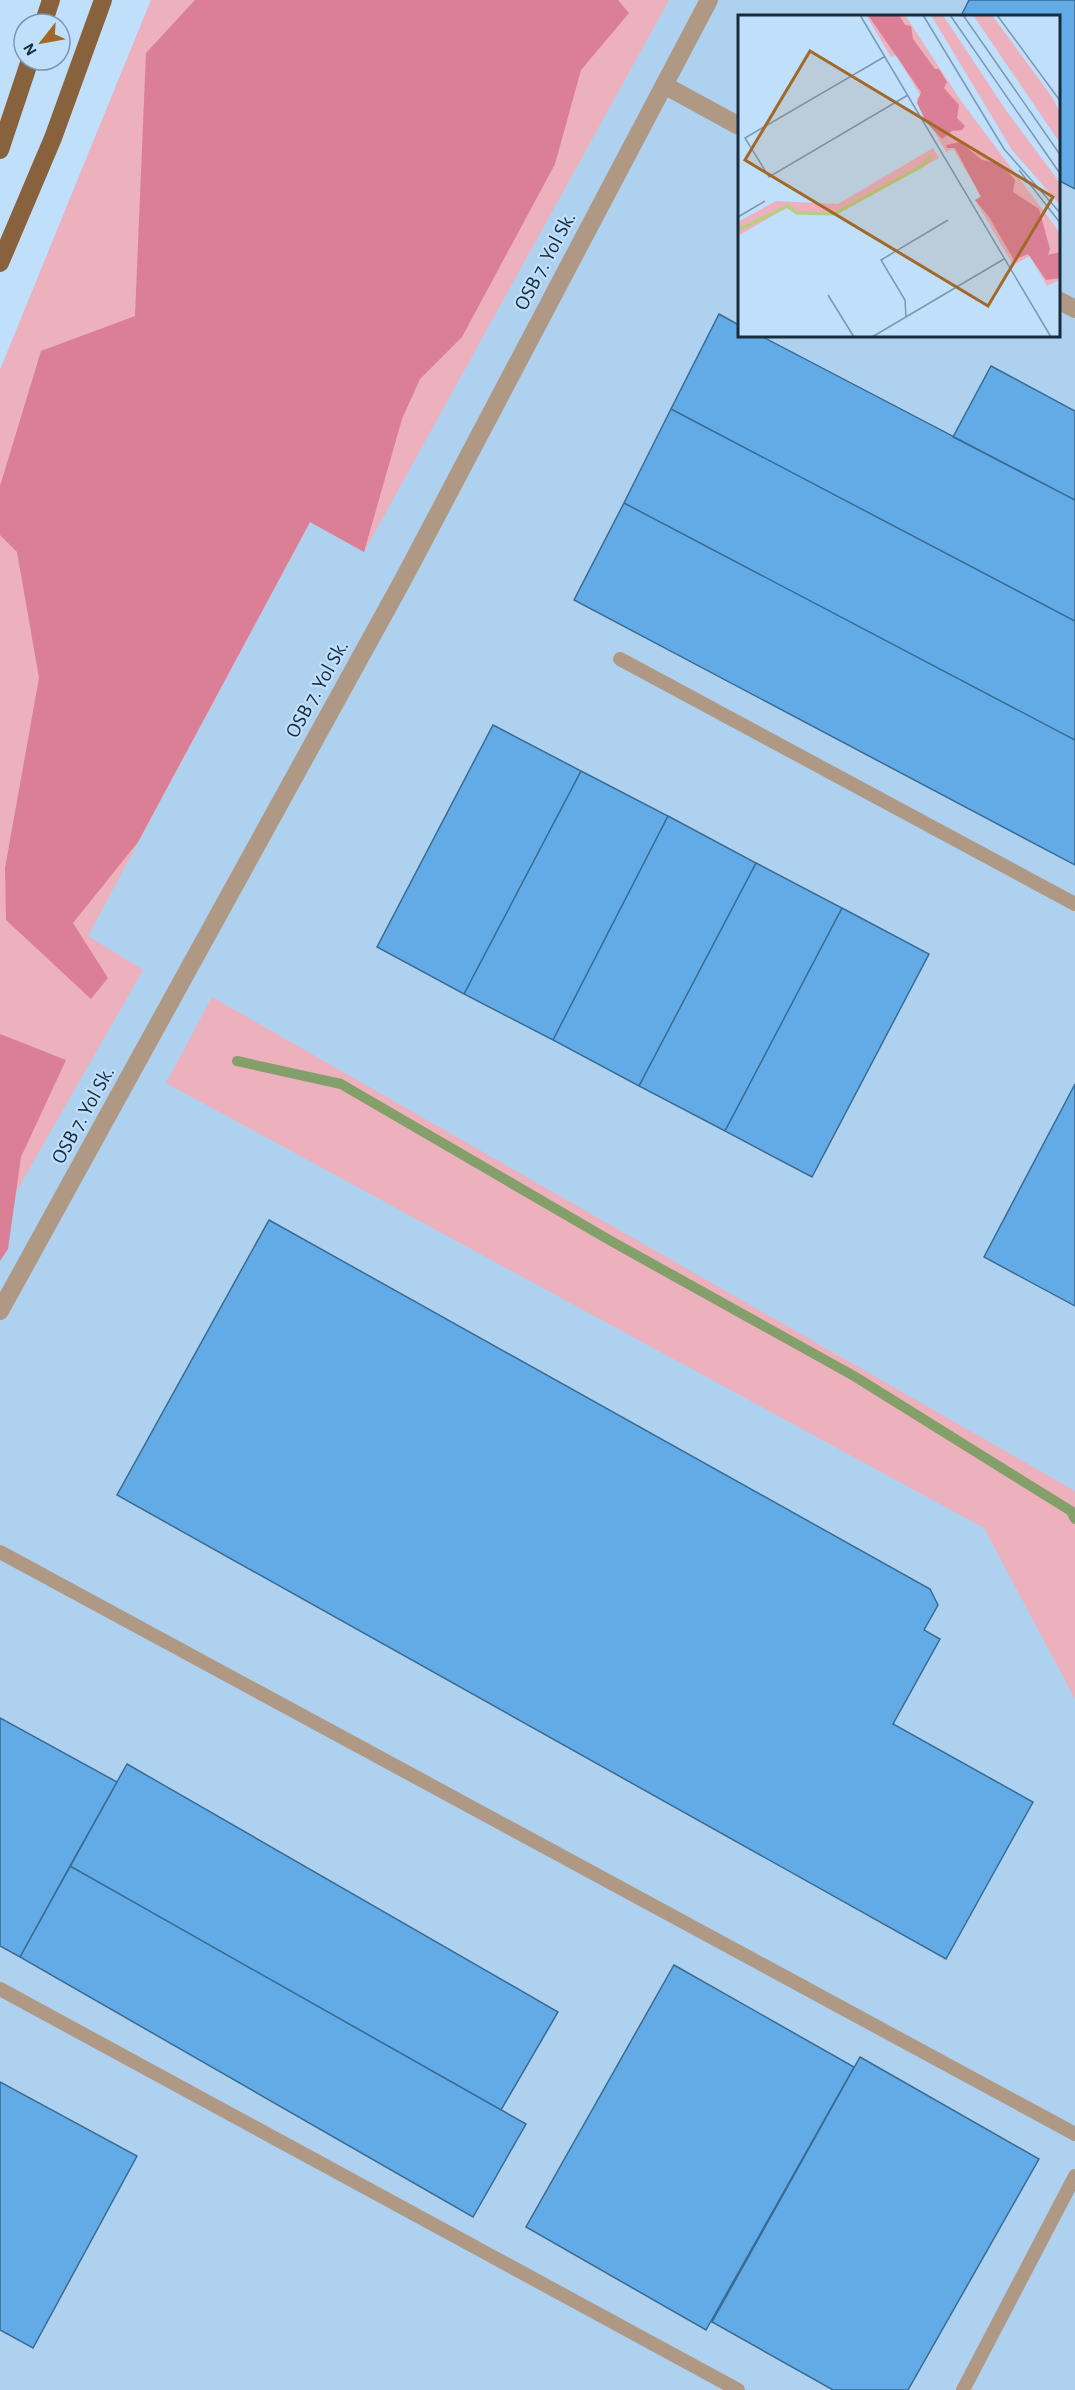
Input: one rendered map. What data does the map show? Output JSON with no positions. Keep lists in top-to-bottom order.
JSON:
{
  "streets": {
    "street": ["OSB 7. Yol Sk."]
  },
  "north": "bottom left"
}
